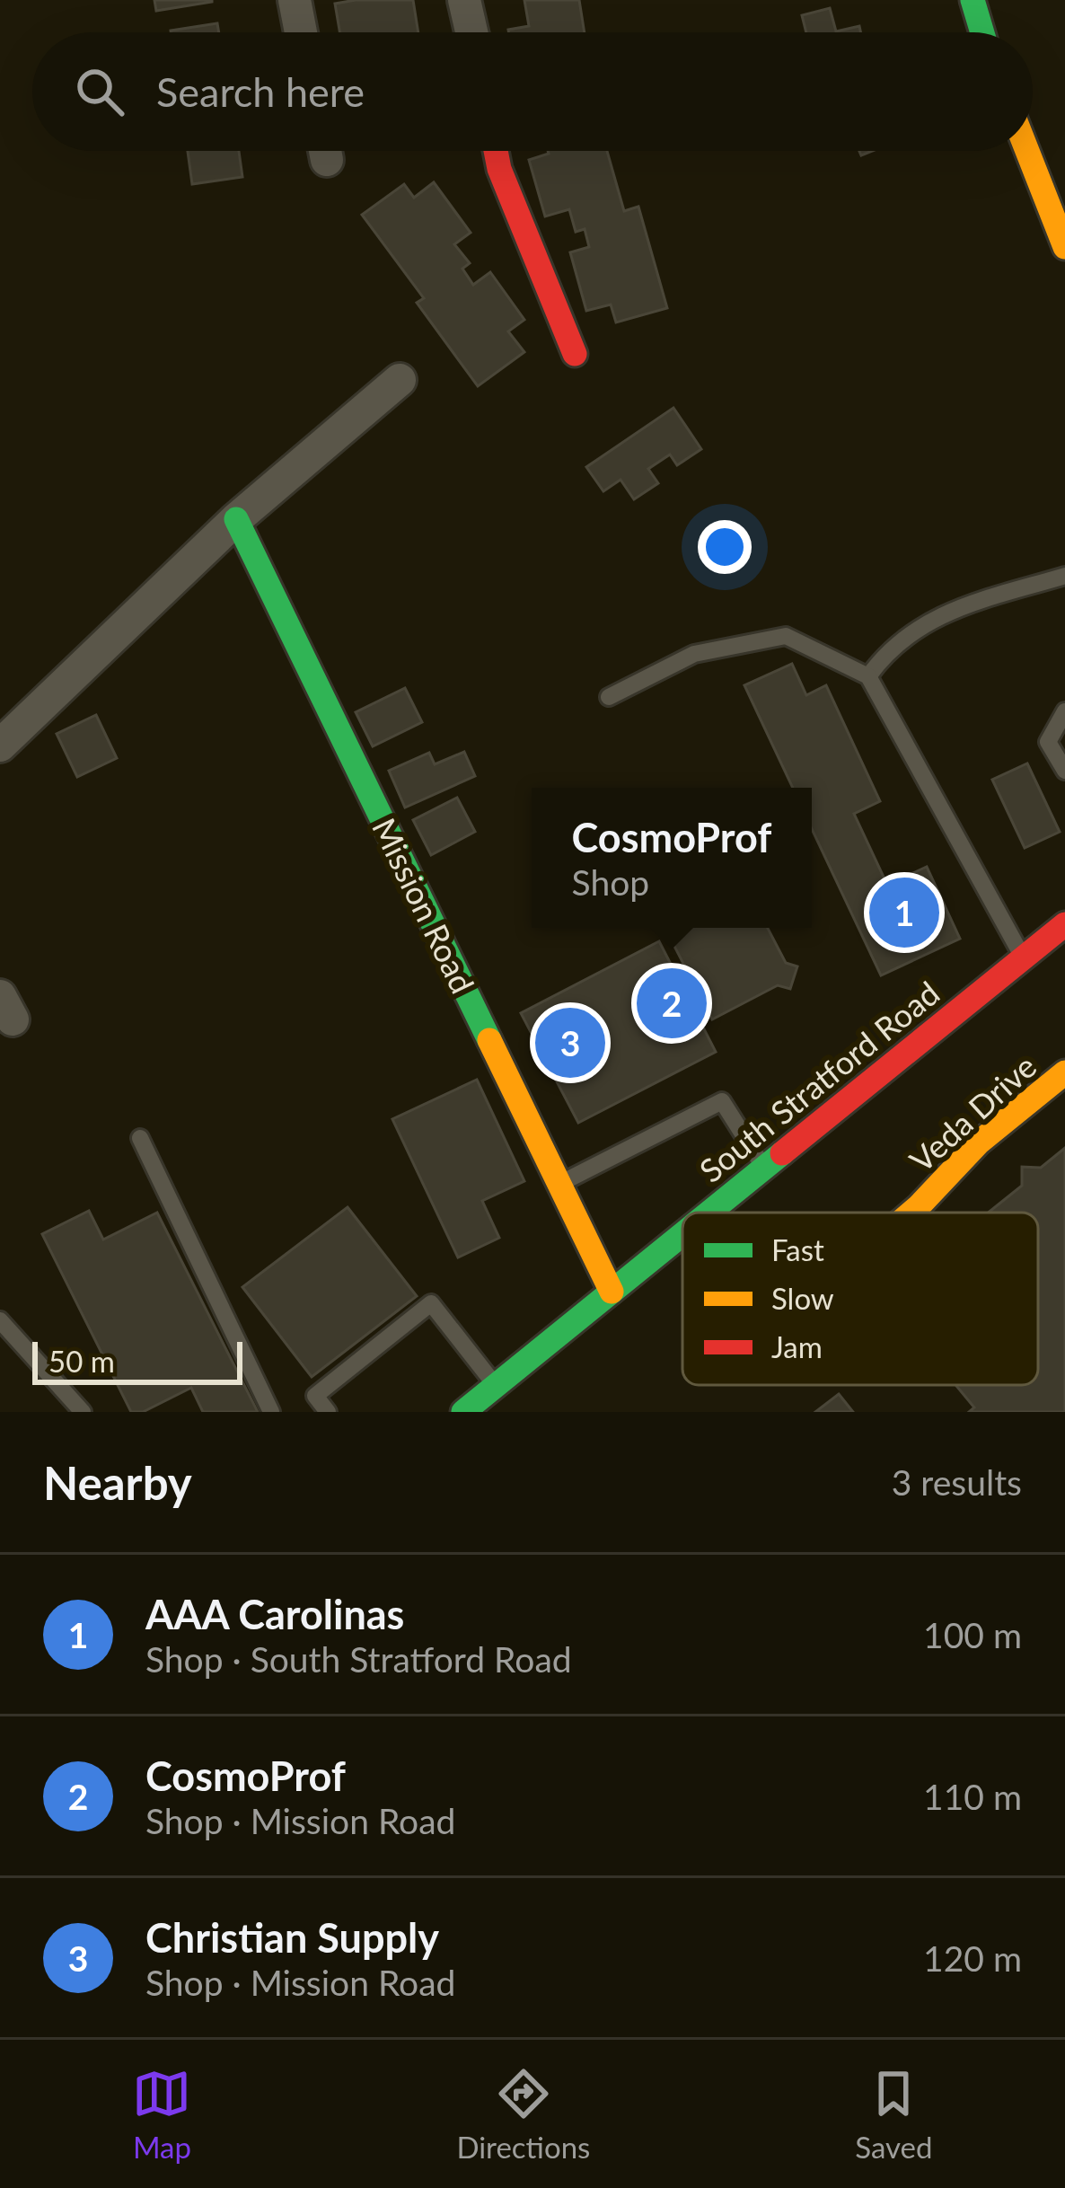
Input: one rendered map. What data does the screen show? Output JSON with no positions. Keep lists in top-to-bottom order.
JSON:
{
  "streets": {
    "street": ["Mission Road", "South Stratford Road", "Veda Drive"]
  },
  "crossings": [
    ["Mission Road", "South Stratford Road"]
  ],
  "legend": ["Fast", "Slow", "Jam"],
  "scale_bar": "50 m",
  "page": {
    "search": "Search here",
    "popup": ["CosmoProf", "Shop"],
    "pins": ["1", "2", "3"],
    "scale": "50 m",
    "heading": ["Nearby", "3 results"],
    "list": [
      {
        "mark": "1",
        "name": "AAA Carolinas",
        "note": "Shop · South Stratford Road",
        "value": "100 m"
      },
      {
        "mark": "2",
        "name": "CosmoProf",
        "note": "Shop · Mission Road",
        "value": "110 m"
      },
      {
        "mark": "3",
        "name": "Christian Supply",
        "note": "Shop · Mission Road",
        "value": "120 m"
      }
    ],
    "nav": ["Map", "Directions", "Saved"]
  }
}
